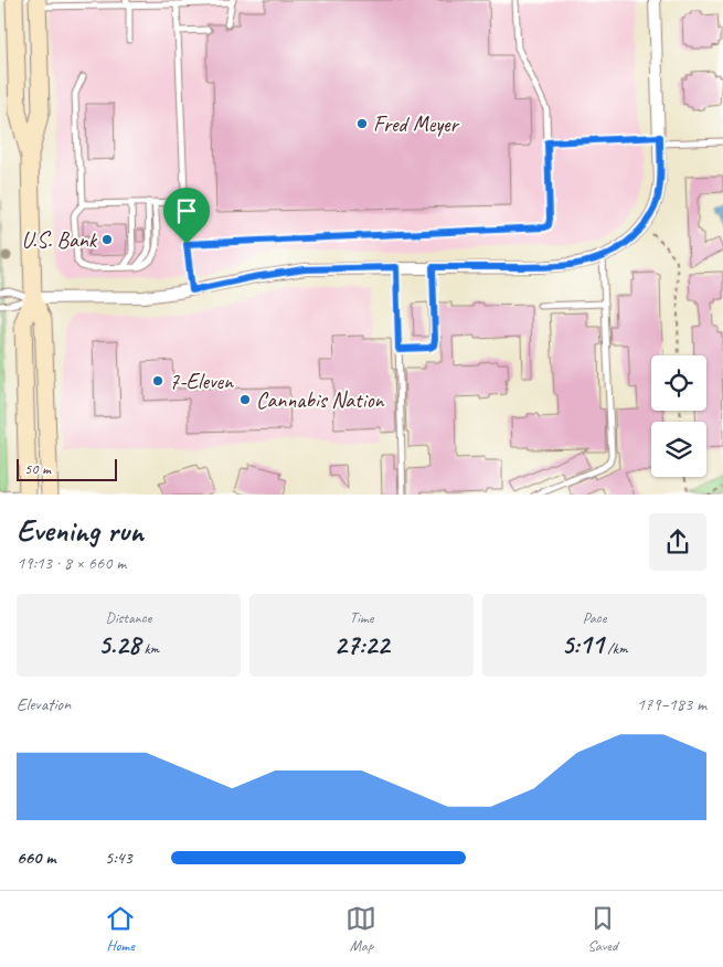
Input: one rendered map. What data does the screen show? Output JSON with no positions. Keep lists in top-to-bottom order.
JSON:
{
  "places": [
    "Fred Meyer",
    "U.S. Bank",
    "7-Eleven",
    "Cannabis Nation"
  ],
  "scale_bar": "50 m",
  "page": {
    "scale": "50 m",
    "heading": ["Evening run", "19:13 · 8 × 660 m"],
    "stats": [
      ["Distance", "5.28 km"],
      ["Time", "27:22"],
      ["Pace", "5:11 /km"]
    ],
    "chart": ["Elevation", "179–183 m"],
    "list": [
      {
        "name": "660 m",
        "note": "5:43"
      }
    ],
    "tabs": ["Home", "Map", "Saved"]
  }
}
